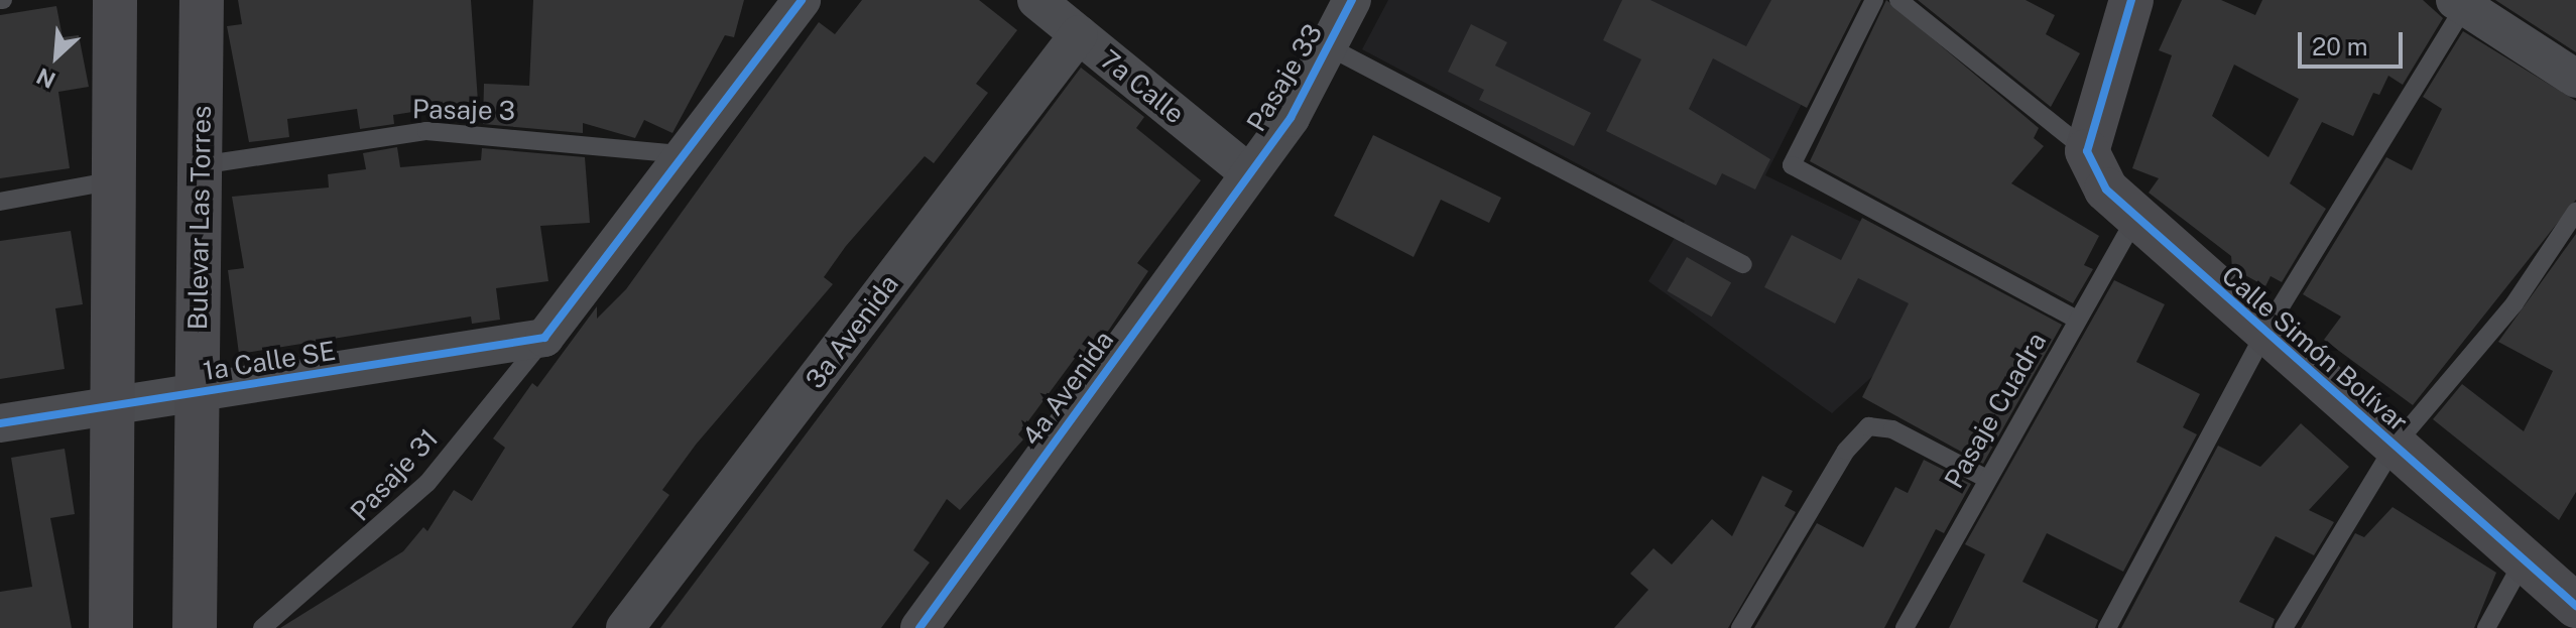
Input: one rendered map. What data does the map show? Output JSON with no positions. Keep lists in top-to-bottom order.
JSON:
{
  "streets": {
    "street": [
      "Pasaje 33",
      "7a Calle",
      "Bulevar Las Torres",
      "3a Avenida",
      "Calle Simón Bolívar",
      "1a Calle SE",
      "4a Avenida"
    ],
    "lane": ["Pasaje 3", "Pasaje Cuadra", "Pasaje 31"]
  },
  "crossings": [
    ["Pasaje 33", "7a Calle"],
    ["Pasaje 33", "4a Avenida"],
    ["7a Calle", "3a Avenida"],
    ["7a Calle", "4a Avenida"],
    ["Pasaje 3", "Bulevar Las Torres"],
    ["Bulevar Las Torres", "1a Calle SE"],
    ["Calle Simón Bolívar", "Pasaje Cuadra"],
    ["1a Calle SE", "Pasaje 31"]
  ],
  "scale_bar": "20 m",
  "north": "bottom left"
}
